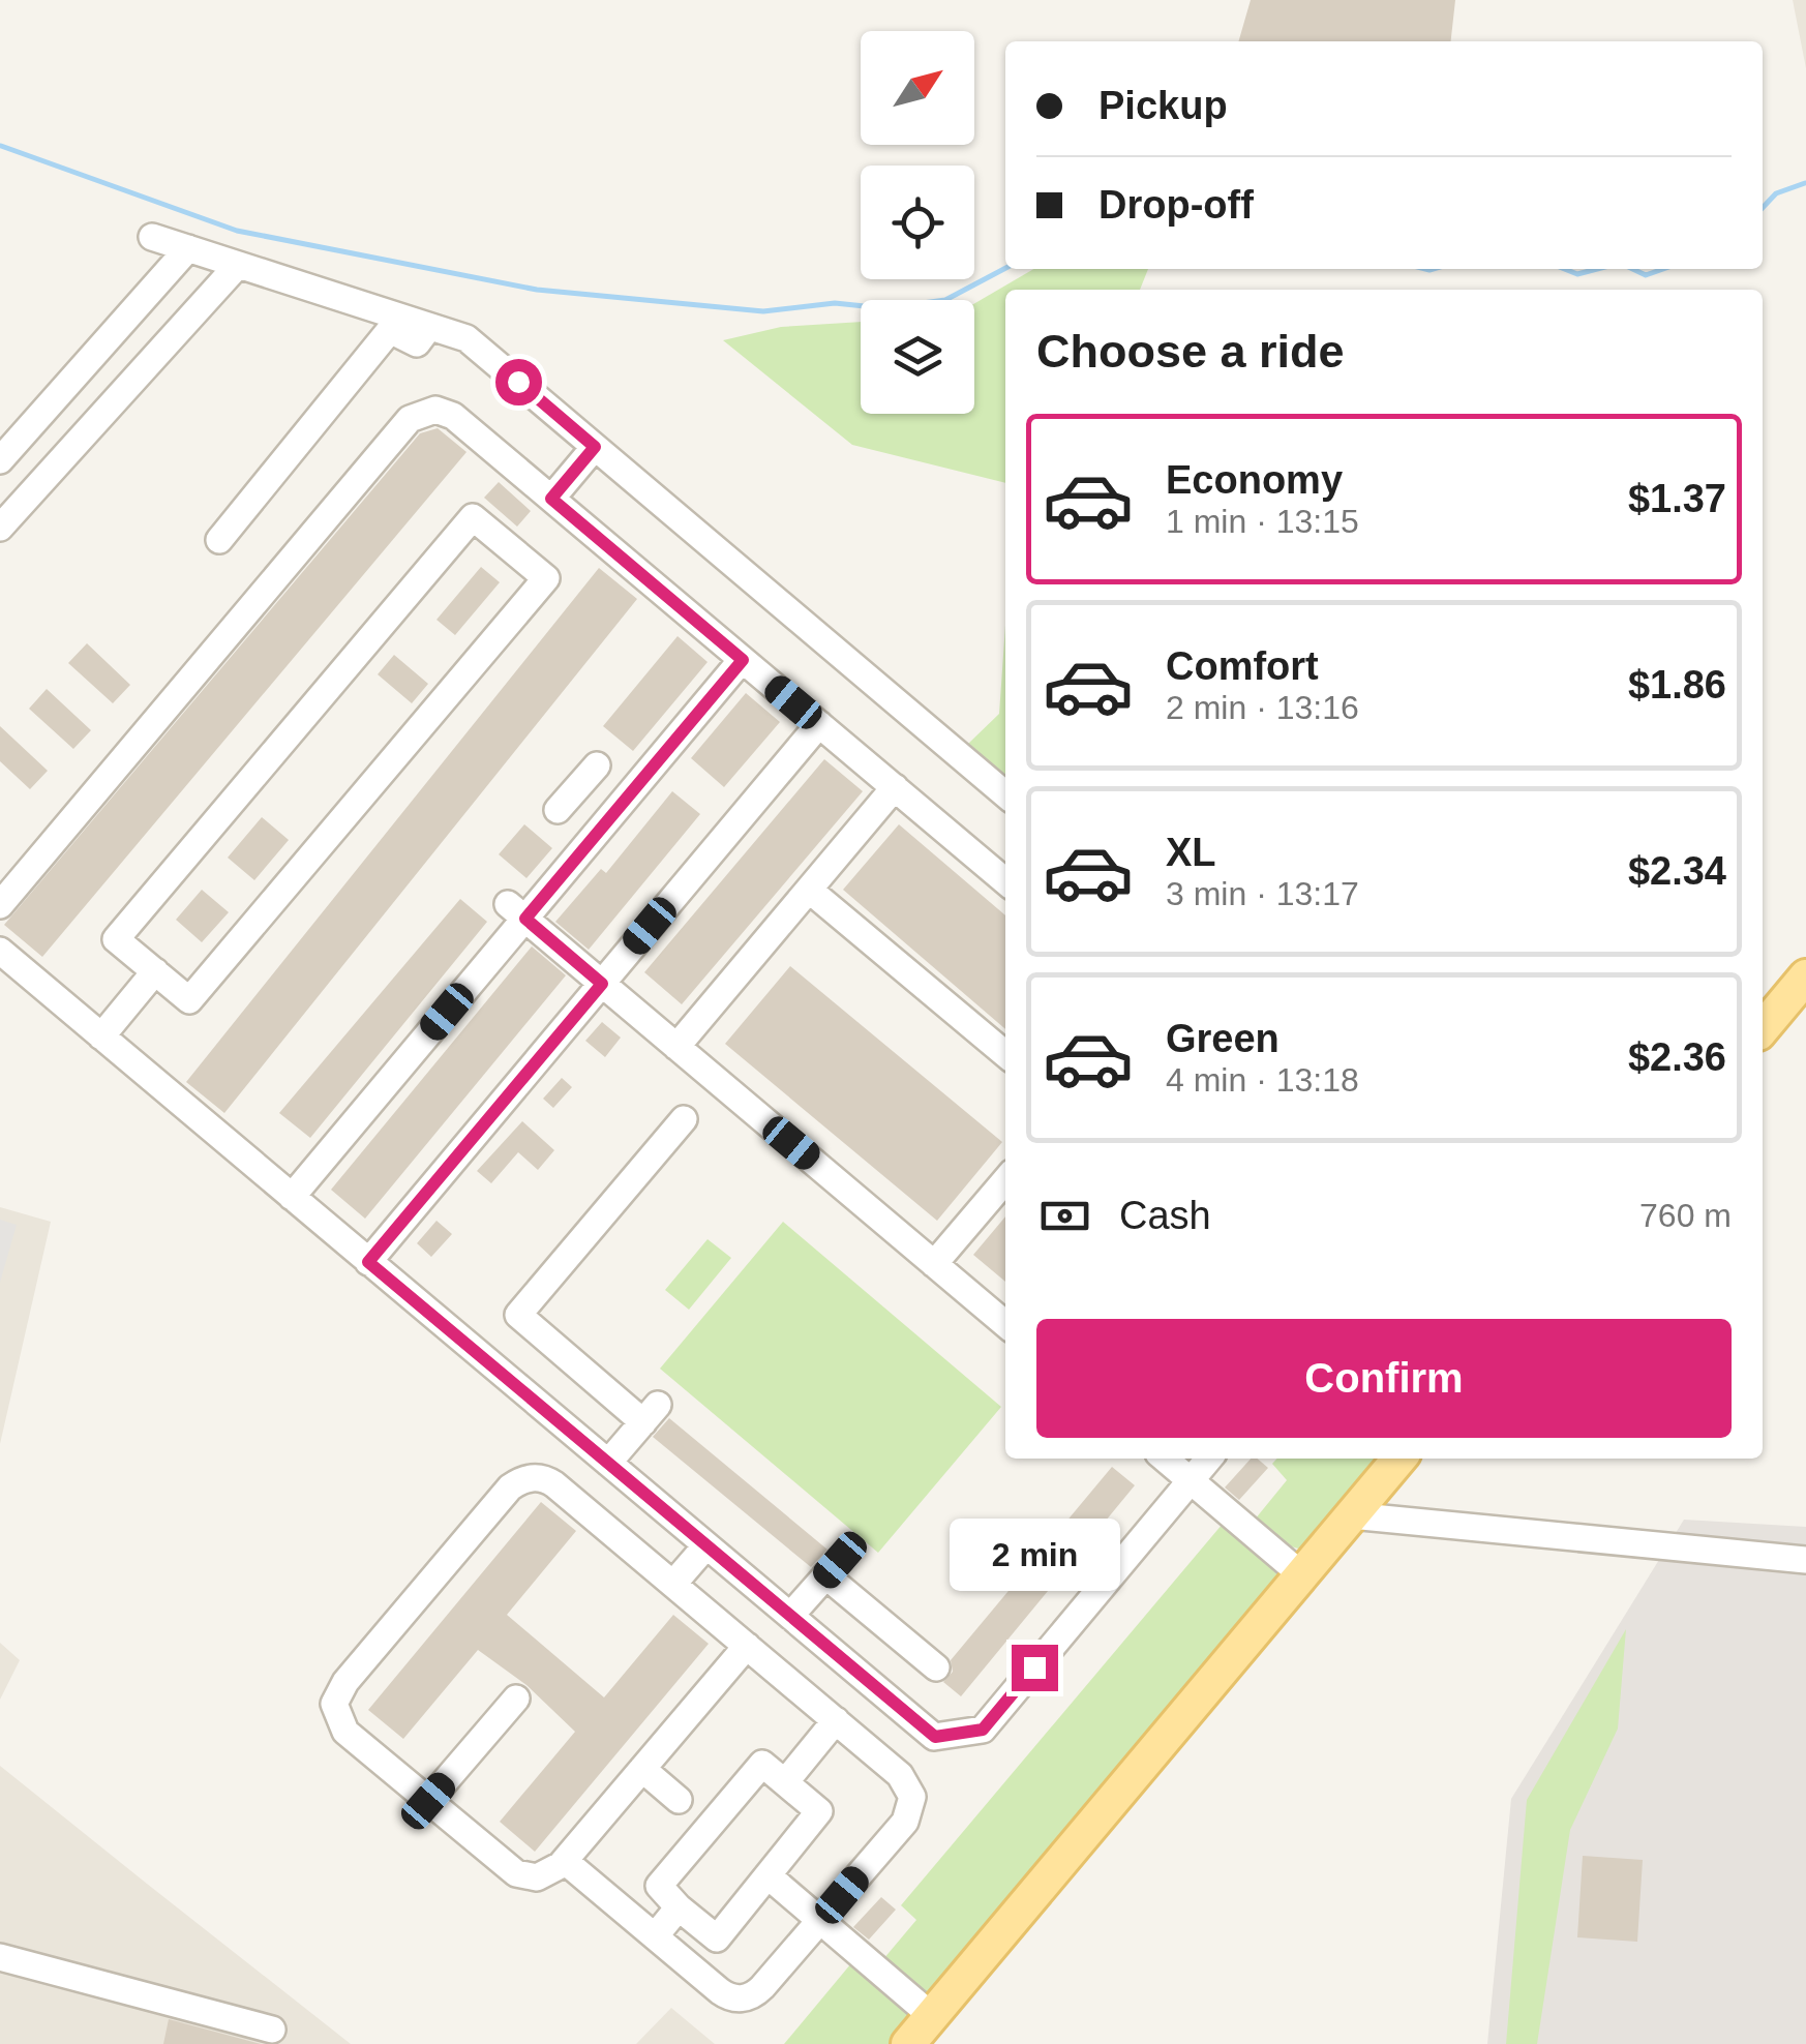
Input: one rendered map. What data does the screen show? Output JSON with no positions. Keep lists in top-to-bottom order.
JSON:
{
  "north": "top right",
  "page": {
    "banner": ["Pickup", "Drop-off"],
    "heading": "Choose a ride",
    "list": [
      {
        "name": "Economy",
        "note": "1 min · 13:15",
        "value": "$1.37"
      },
      {
        "name": "Comfort",
        "note": "2 min · 13:16",
        "value": "$1.86"
      },
      {
        "name": "XL",
        "note": "3 min · 13:17",
        "value": "$2.34"
      },
      {
        "name": "Green",
        "note": "4 min · 13:18",
        "value": "$2.36"
      }
    ],
    "pay": ["Cash", "760 m"],
    "buttons": "Confirm",
    "bubble": "2 min"
  }
}
